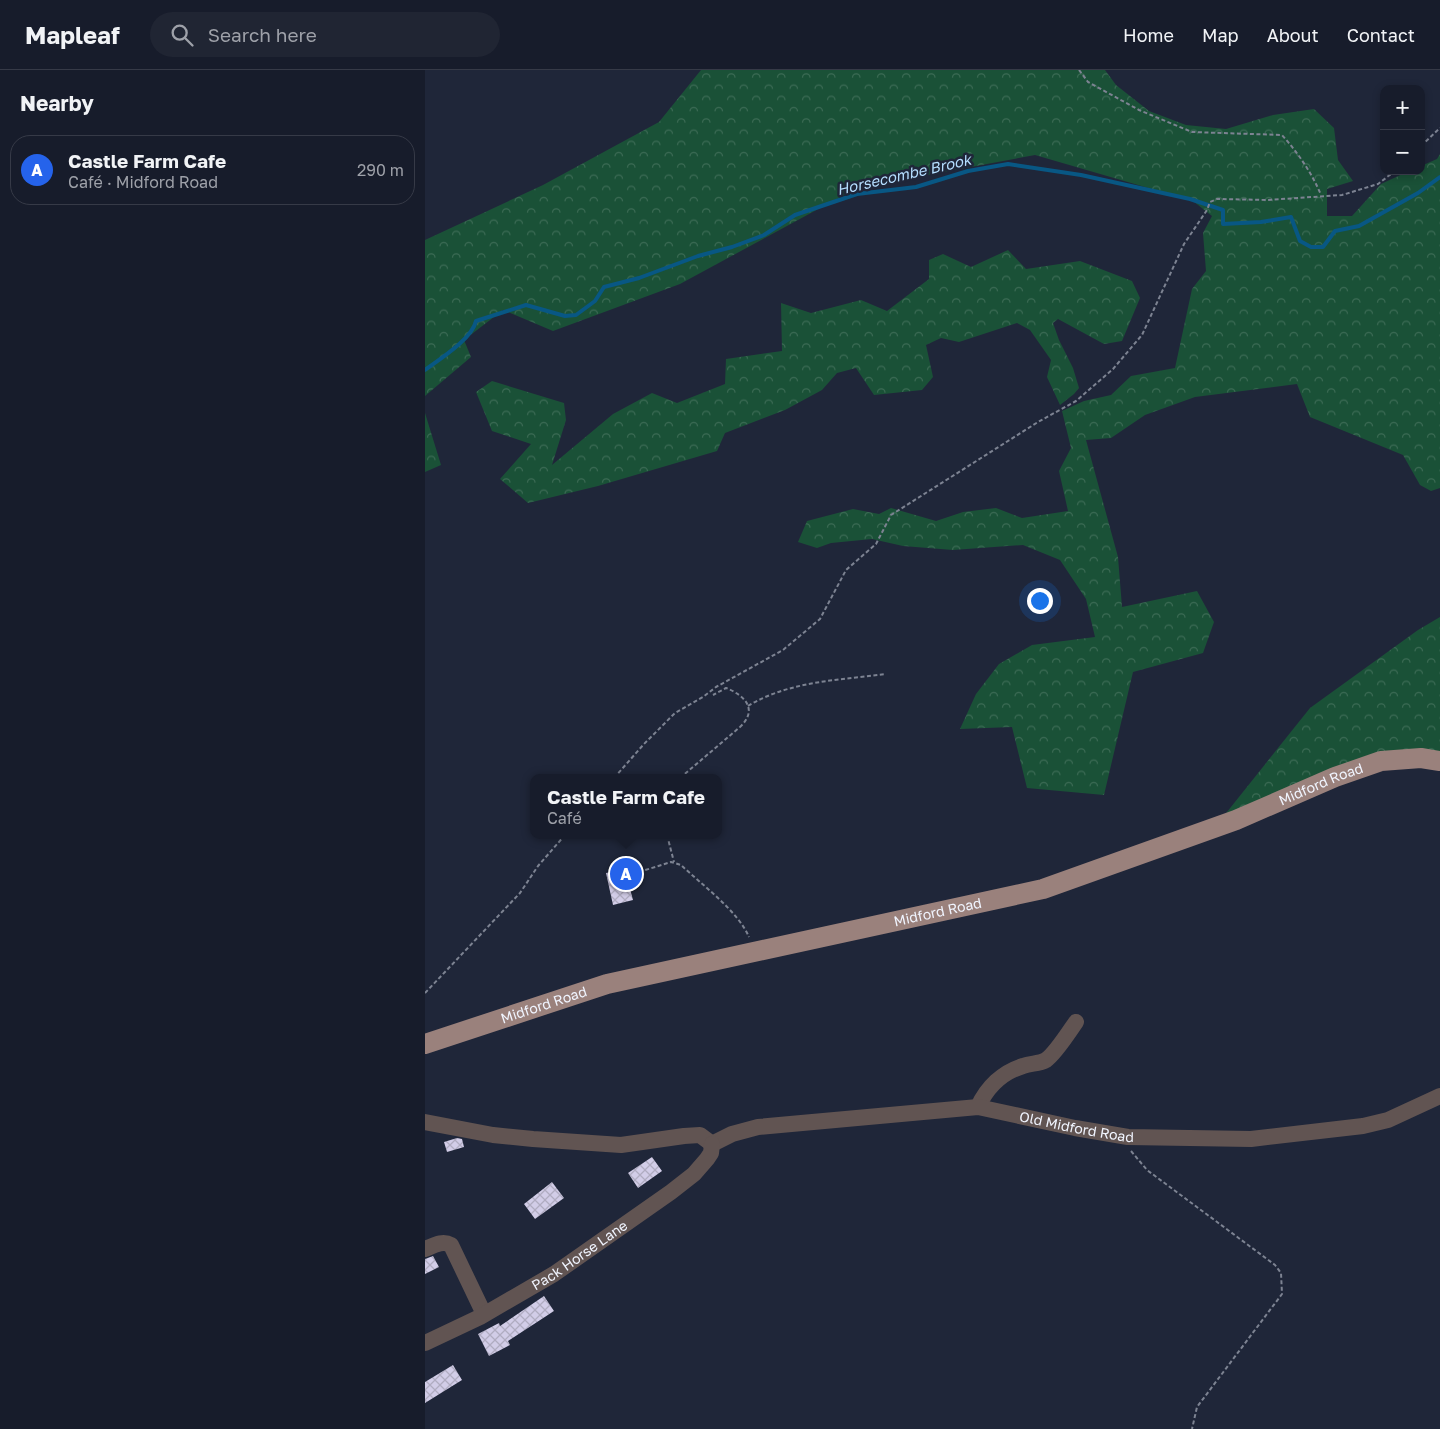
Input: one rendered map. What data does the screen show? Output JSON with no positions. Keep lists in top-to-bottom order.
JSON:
{
  "streets": {
    "main road": ["Midford Road"],
    "street": ["Old Midford Road", "Pack Horse Lane"]
  },
  "crossings": [
    ["Old Midford Road", "Pack Horse Lane"]
  ],
  "water": ["Horsecombe Brook"],
  "page": {
    "header": "Mapleaf",
    "search": "Search here",
    "nav": [
      "Home",
      "Map",
      "About",
      "Contact"
    ],
    "heading": "Nearby",
    "map_buttons": ["+", "−"],
    "list": [
      {
        "mark": "A",
        "name": "Castle Farm Cafe",
        "note": "Café · Midford Road",
        "value": "290 m"
      }
    ],
    "popup": ["Castle Farm Cafe", "Café"],
    "pins": "A"
  }
}
